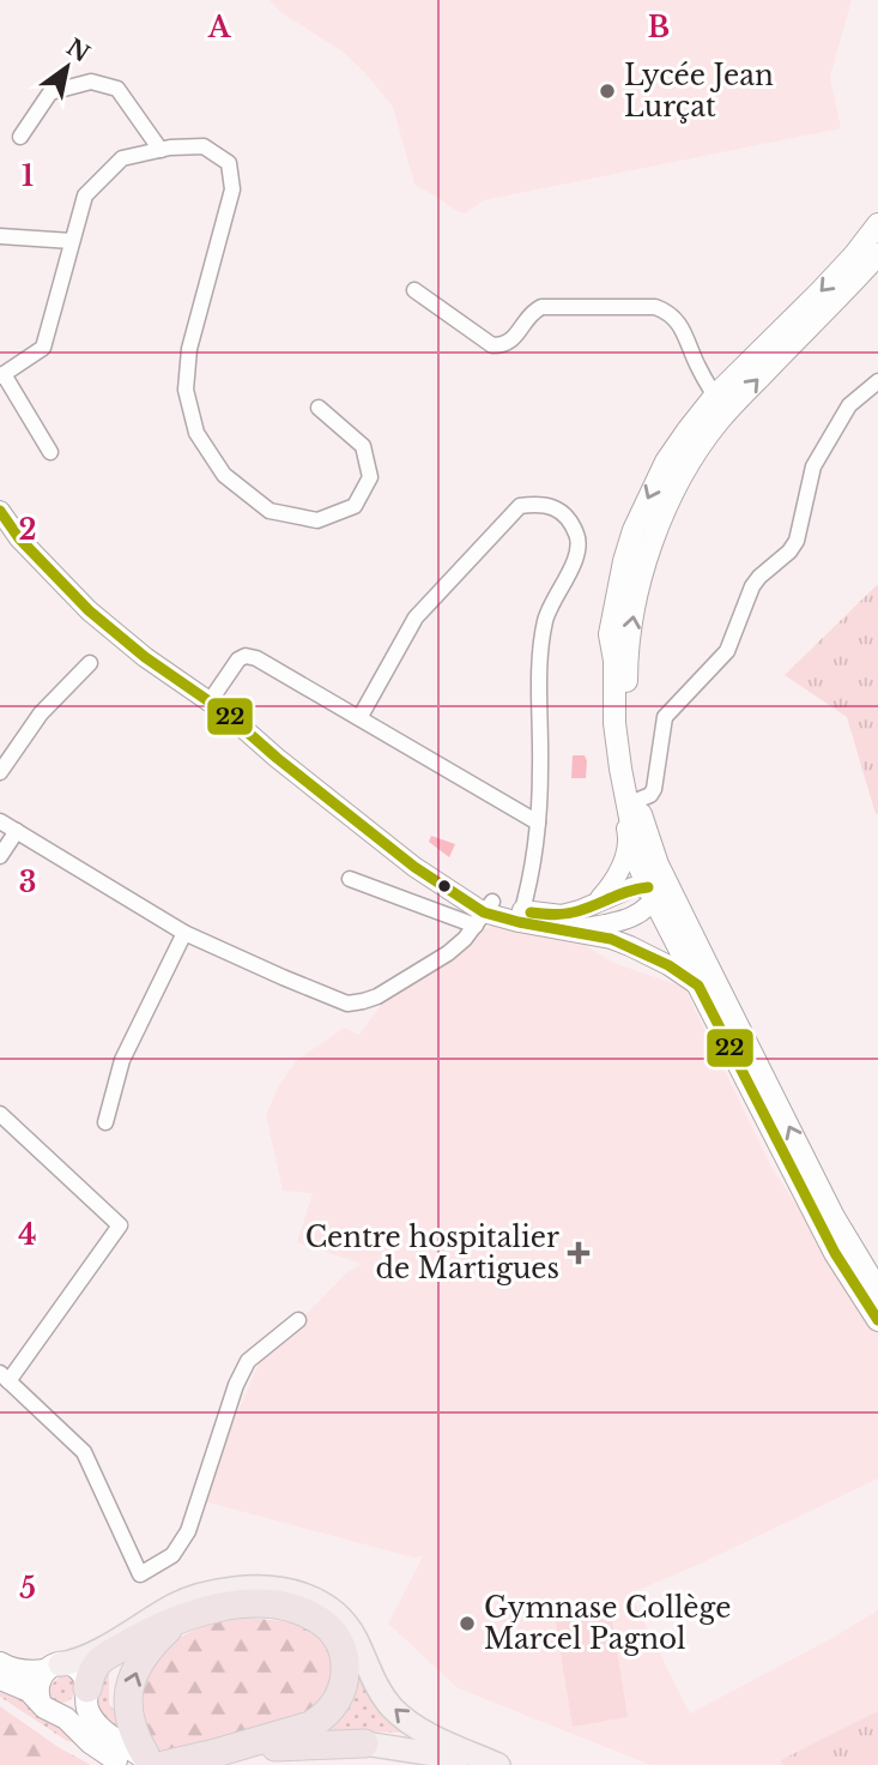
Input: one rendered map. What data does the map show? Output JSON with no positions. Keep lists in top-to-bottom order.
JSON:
{
  "places": {
    "other": ["Lycée Jean Lurçat", "Gymnase Collège Marcel Pagnol"],
    "health": ["Centre hospitalier de Martigues"]
  },
  "lines": ["transit line 22"],
  "north": "top right",
  "grid": {
    "columns": ["A", "B"],
    "rows": [
      "1",
      "2",
      "3",
      "4",
      "5"
    ]
  }
}
